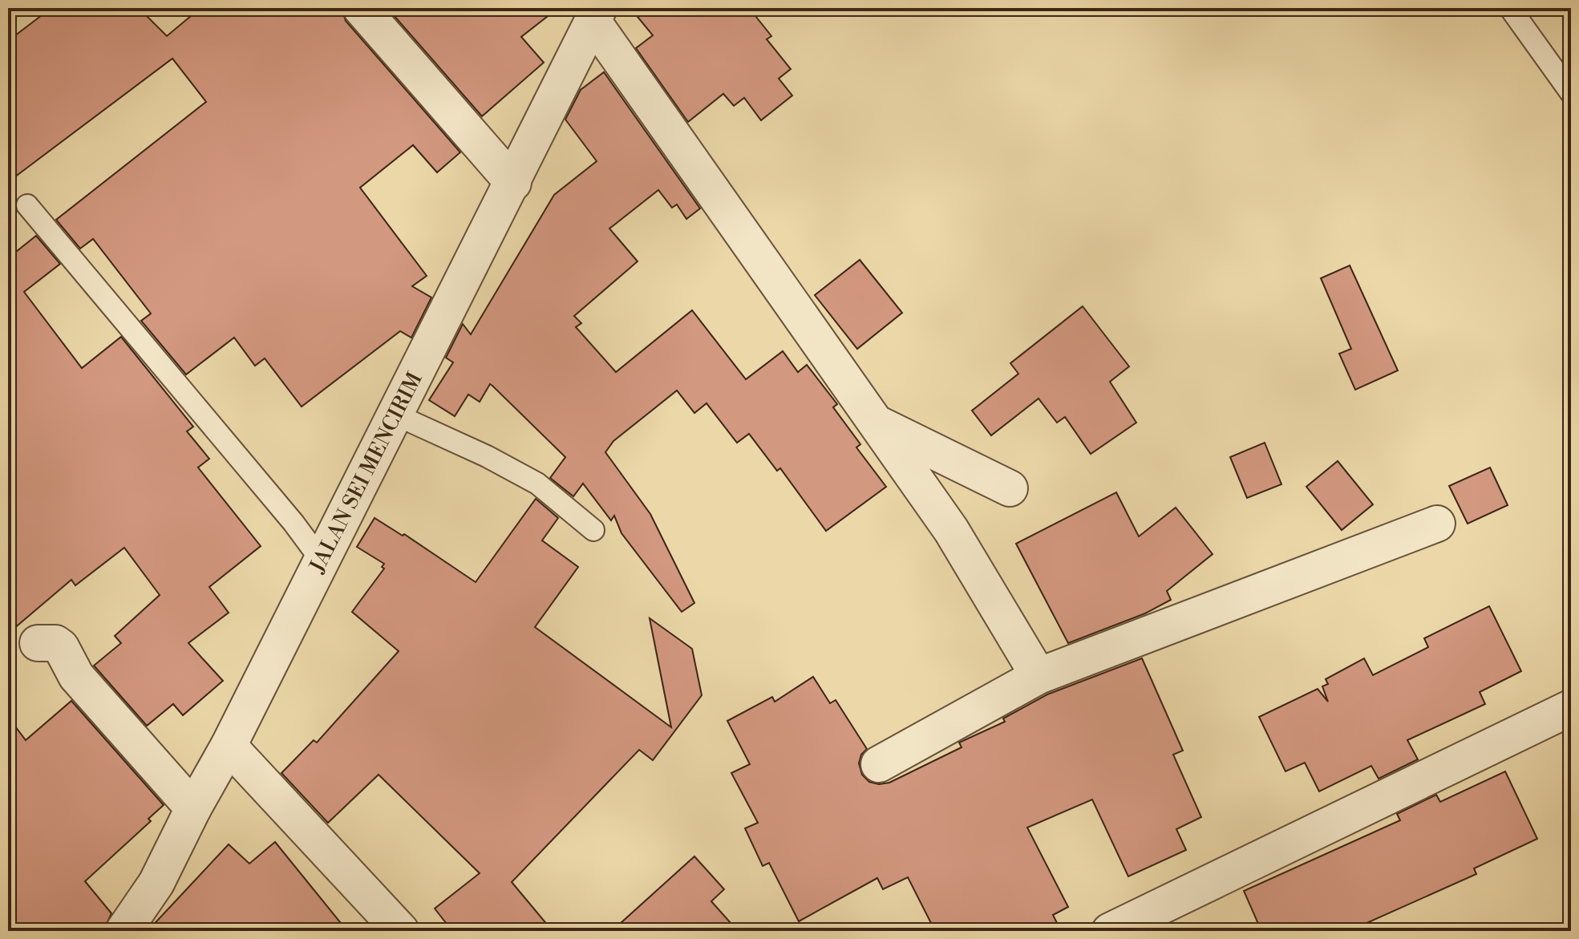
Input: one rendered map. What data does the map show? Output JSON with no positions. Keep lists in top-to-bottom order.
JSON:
{
  "streets": {
    "street": ["JALAN SEI MENCIRIM"]
  }
}
